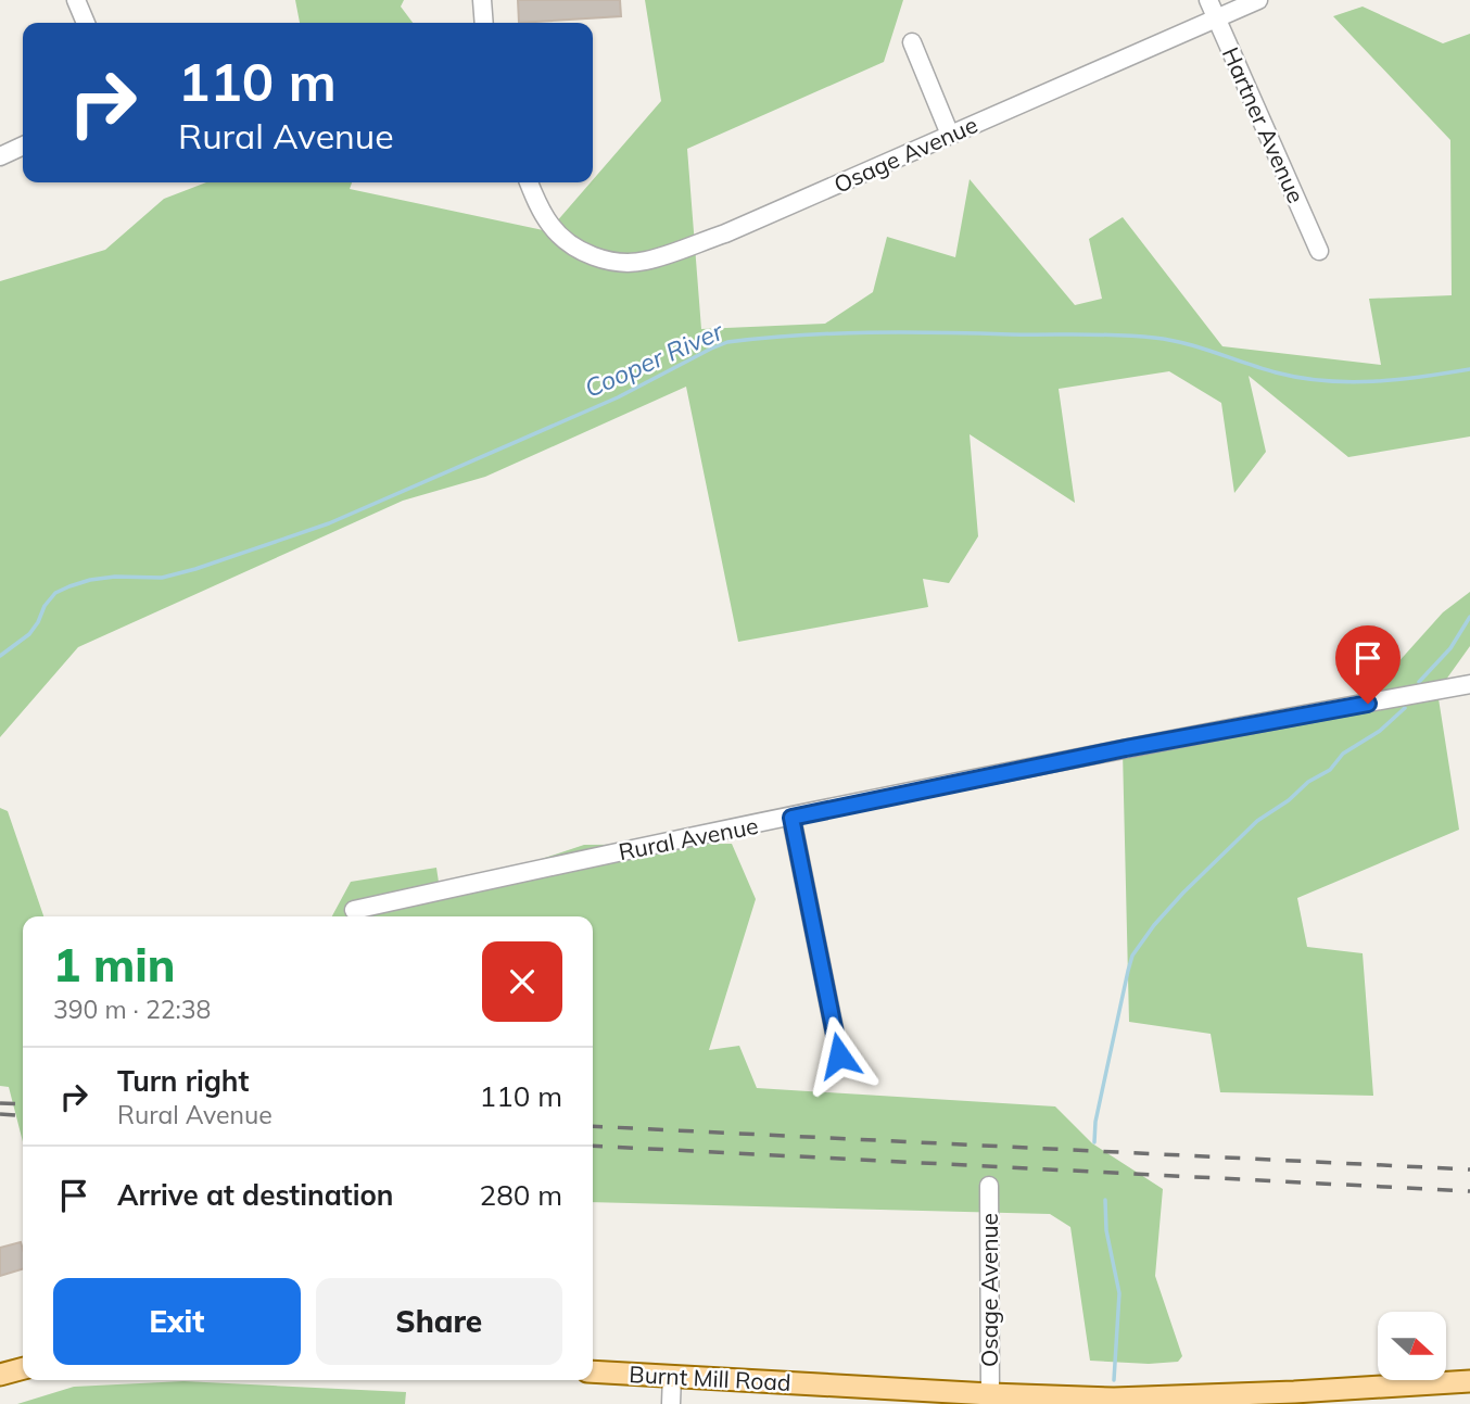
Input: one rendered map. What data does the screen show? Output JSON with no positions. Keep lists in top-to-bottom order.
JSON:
{
  "streets": {
    "main road": ["Burnt Mill Road"],
    "street": ["Hartner Avenue", "Osage Avenue", "Rural Avenue"]
  },
  "crossings": [
    ["Hartner Avenue", "Osage Avenue"],
    ["Osage Avenue", "Burnt Mill Road"]
  ],
  "water": ["Cooper River"],
  "north": "right",
  "page": {
    "turn": ["110 m", "Rural Avenue"],
    "heading": ["1 min", "390 m · 22:38"],
    "list": [
      {
        "name": "Turn right",
        "note": "Rural Avenue",
        "value": "110 m"
      },
      {
        "name": "Arrive at destination",
        "value": "280 m"
      }
    ],
    "buttons": ["Exit", "Share"]
  }
}
